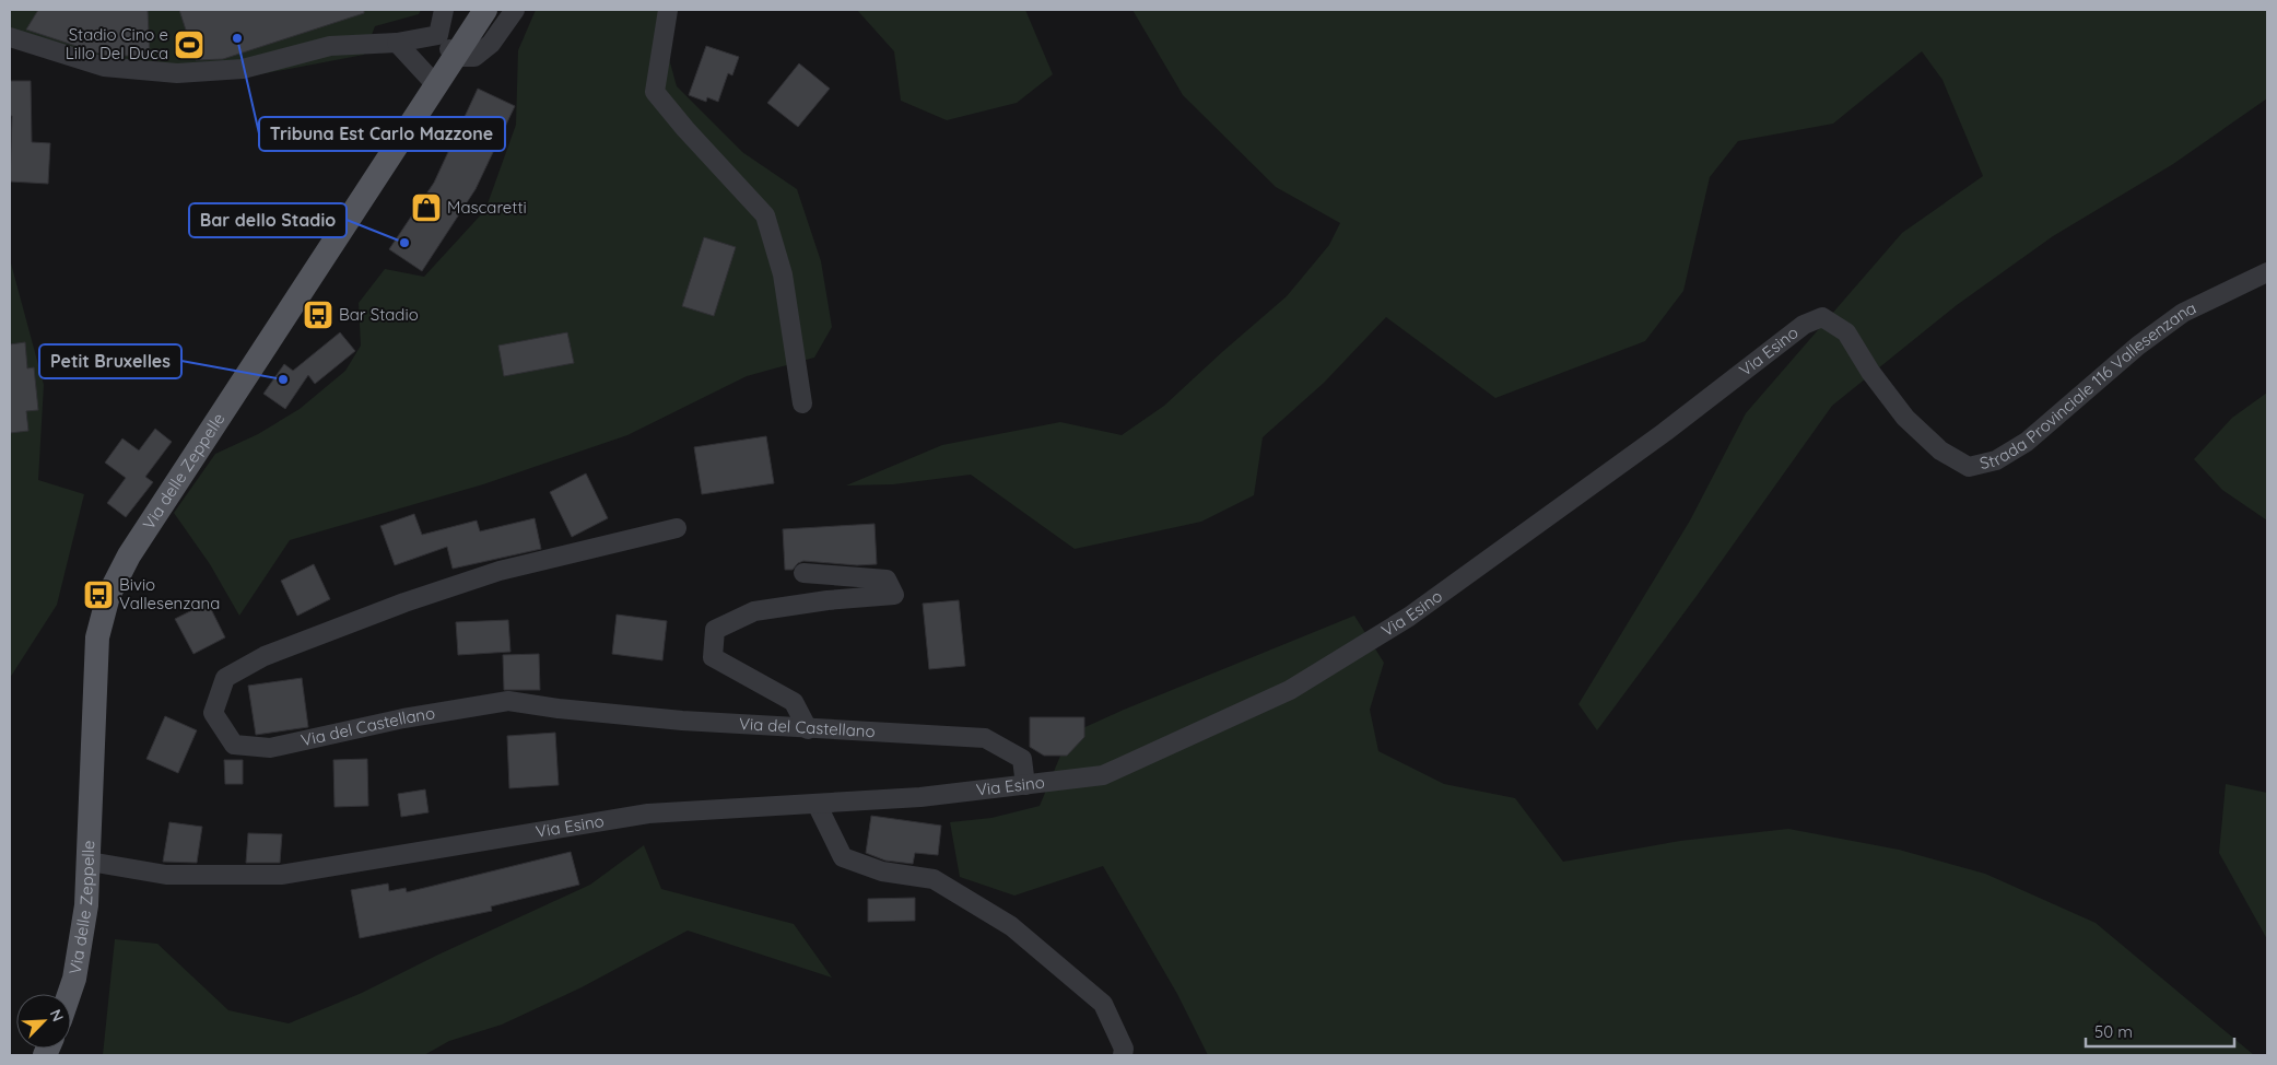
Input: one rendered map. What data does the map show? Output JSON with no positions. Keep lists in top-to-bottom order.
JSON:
{
  "streets": {
    "main road": ["Via delle Zeppelle"],
    "street": ["Via Esino", "Strada Provinciale 116 Vallesenzana", "Via del Castellano"]
  },
  "crossings": [
    ["Via Esino", "Strada Provinciale 116 Vallesenzana"],
    ["Via Esino", "Via delle Zeppelle"],
    ["Via Esino", "Via del Castellano"]
  ],
  "places": {
    "other": ["Tribuna Est Carlo Mazzone", "Bar dello Stadio", "Petit Bruxelles"],
    "sports": ["Stadio Cino e Lillo Del Duca"],
    "shop": ["Mascaretti"],
    "bus stop": ["Bar Stadio", "Bivio Vallesenzana"]
  },
  "scale_bar": "50 m",
  "north": "top right"
}
